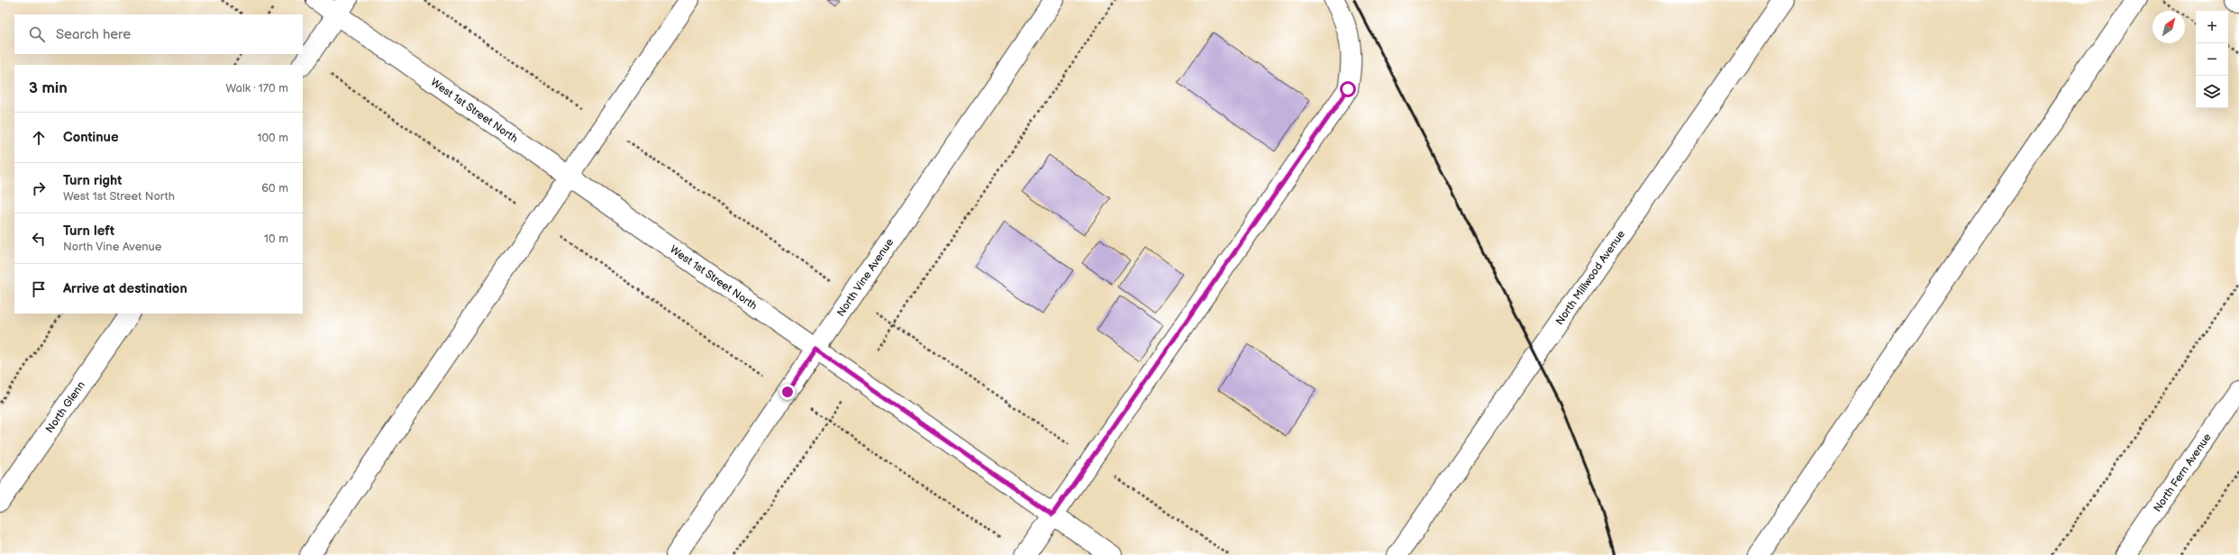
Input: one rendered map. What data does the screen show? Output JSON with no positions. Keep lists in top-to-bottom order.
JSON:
{
  "streets": {
    "street": [
      "West 1st Street North",
      "North Vine Avenue",
      "North Millwood Avenue",
      "North Glenn",
      "North Fern Avenue"
    ]
  },
  "crossings": [
    ["West 1st Street North", "North Vine Avenue"]
  ],
  "north": "top right",
  "page": {
    "map_buttons": ["+", "−"],
    "search": "Search here",
    "heading": ["3 min", "Walk · 170 m"],
    "list": [
      ["Continue", "100 m"],
      ["Turn right", "West 1st Street North", "60 m"],
      ["Turn left", "North Vine Avenue", "10 m"],
      "Arrive at destination"
    ]
  }
}
